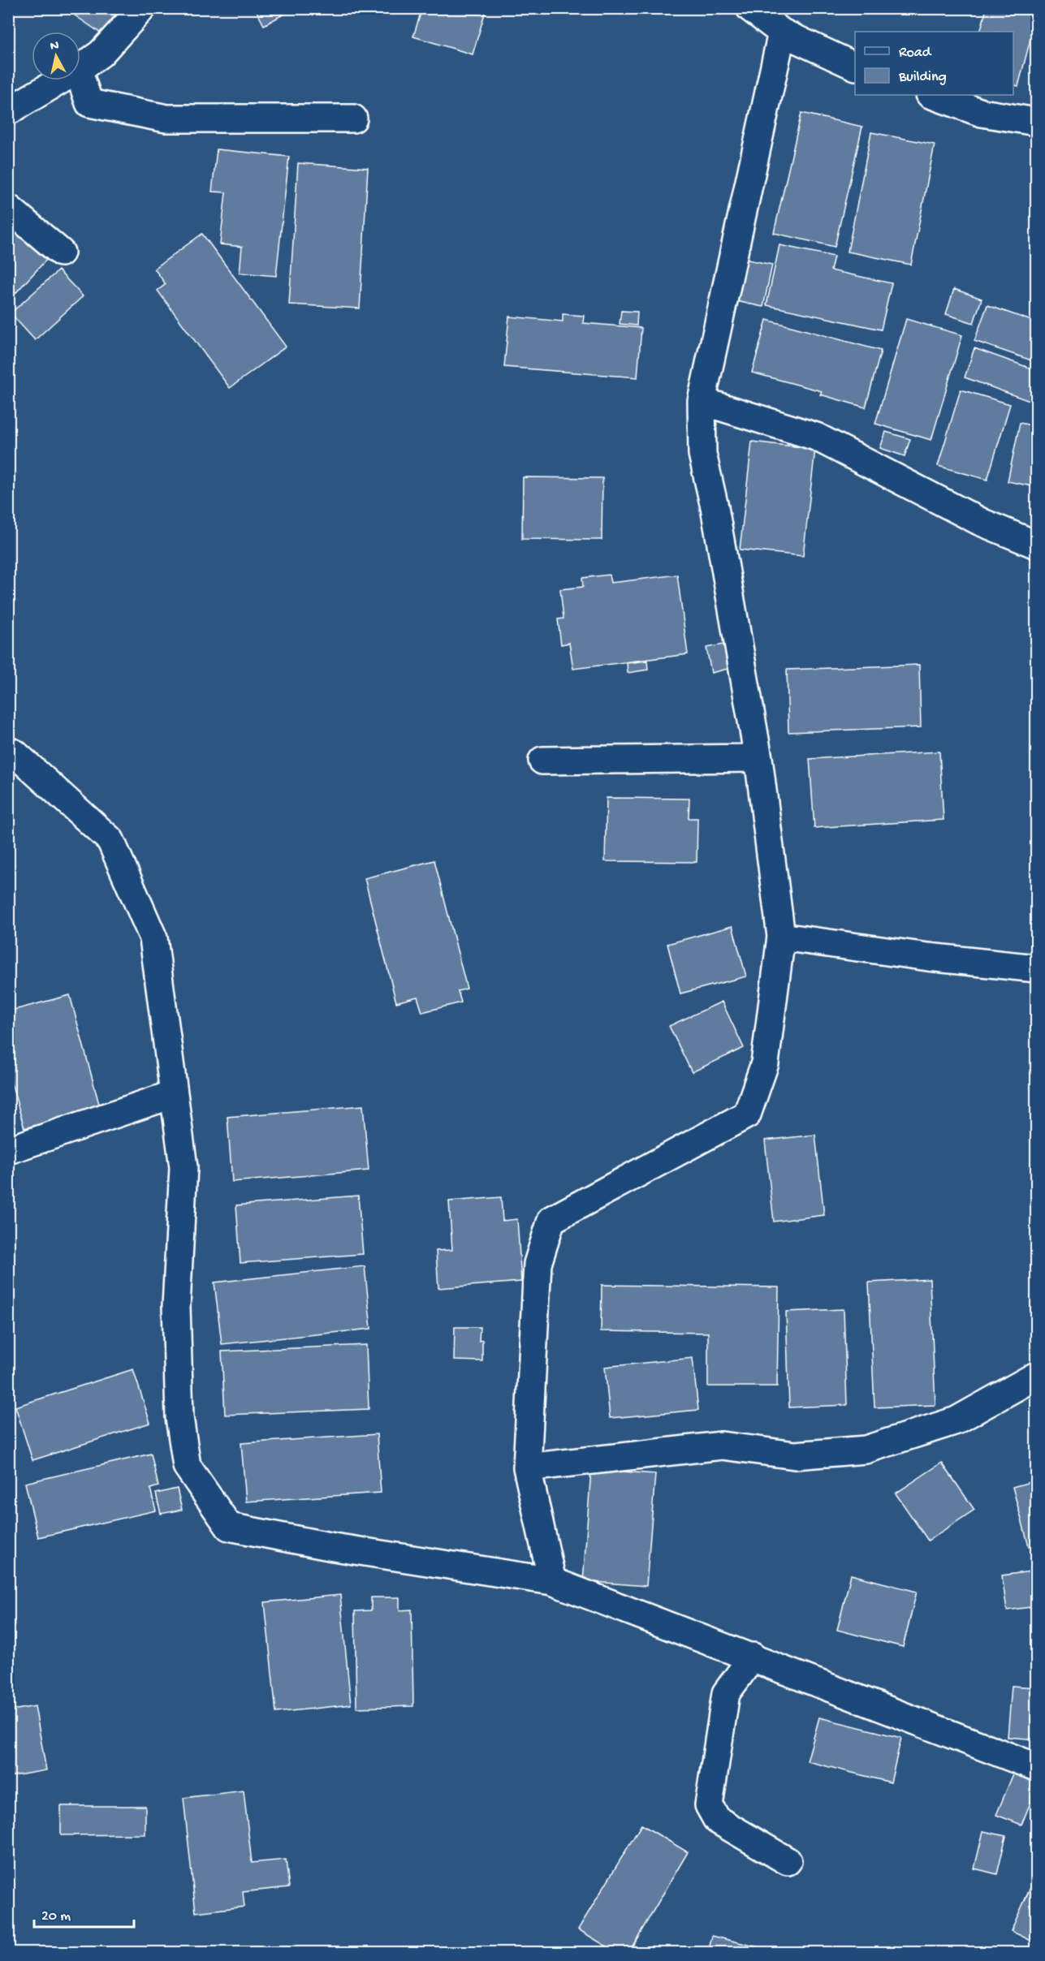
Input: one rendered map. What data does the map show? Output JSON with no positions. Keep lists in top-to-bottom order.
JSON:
{
  "legend": ["Road", "Building"],
  "scale_bar": "20 m",
  "north": "top"
}
